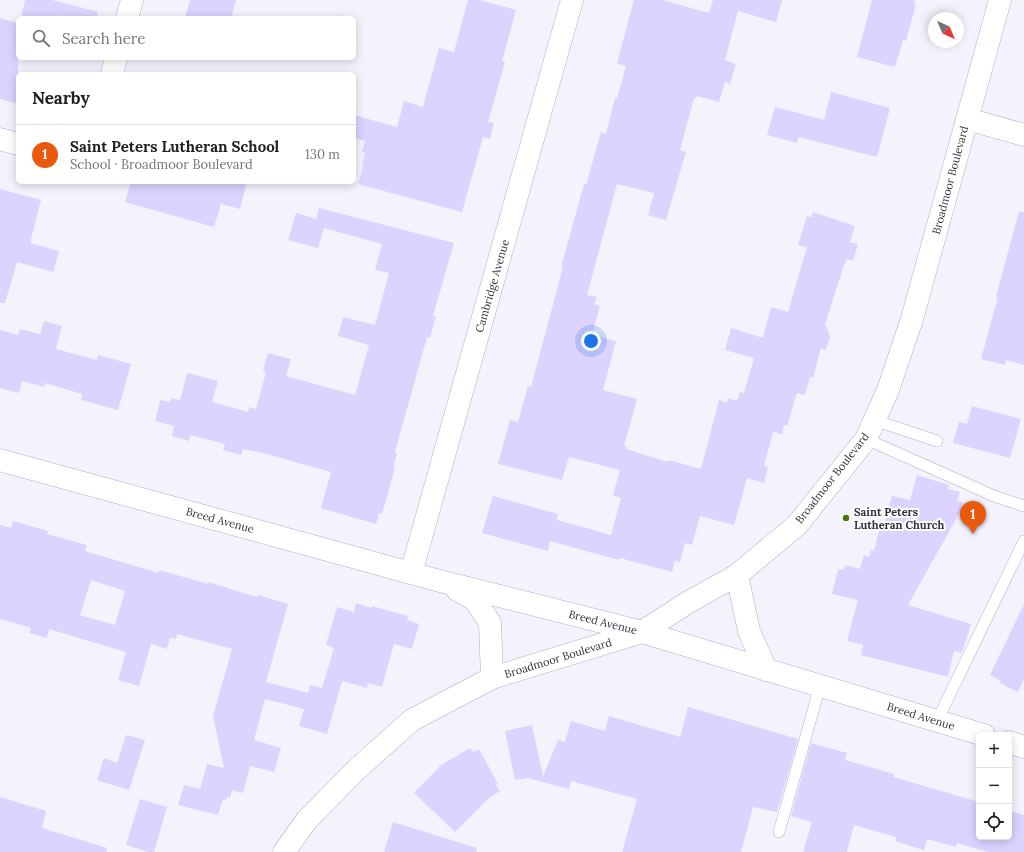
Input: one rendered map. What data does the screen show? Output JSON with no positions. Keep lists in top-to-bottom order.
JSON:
{
  "streets": {
    "street": ["Broadmoor Boulevard", "Cambridge Avenue", "Breed Avenue"]
  },
  "crossings": [
    ["Broadmoor Boulevard", "Breed Avenue"],
    ["Cambridge Avenue", "Breed Avenue"]
  ],
  "places": ["Saint Peters Lutheran Church"],
  "north": "bottom right",
  "page": {
    "search": "Search here",
    "heading": "Nearby",
    "list": [
      {
        "mark": "1",
        "name": "Saint Peters Lutheran School",
        "note": "School · Broadmoor Boulevard",
        "value": "130 m"
      }
    ],
    "pins": "1",
    "map_buttons": ["+", "−"]
  }
}
